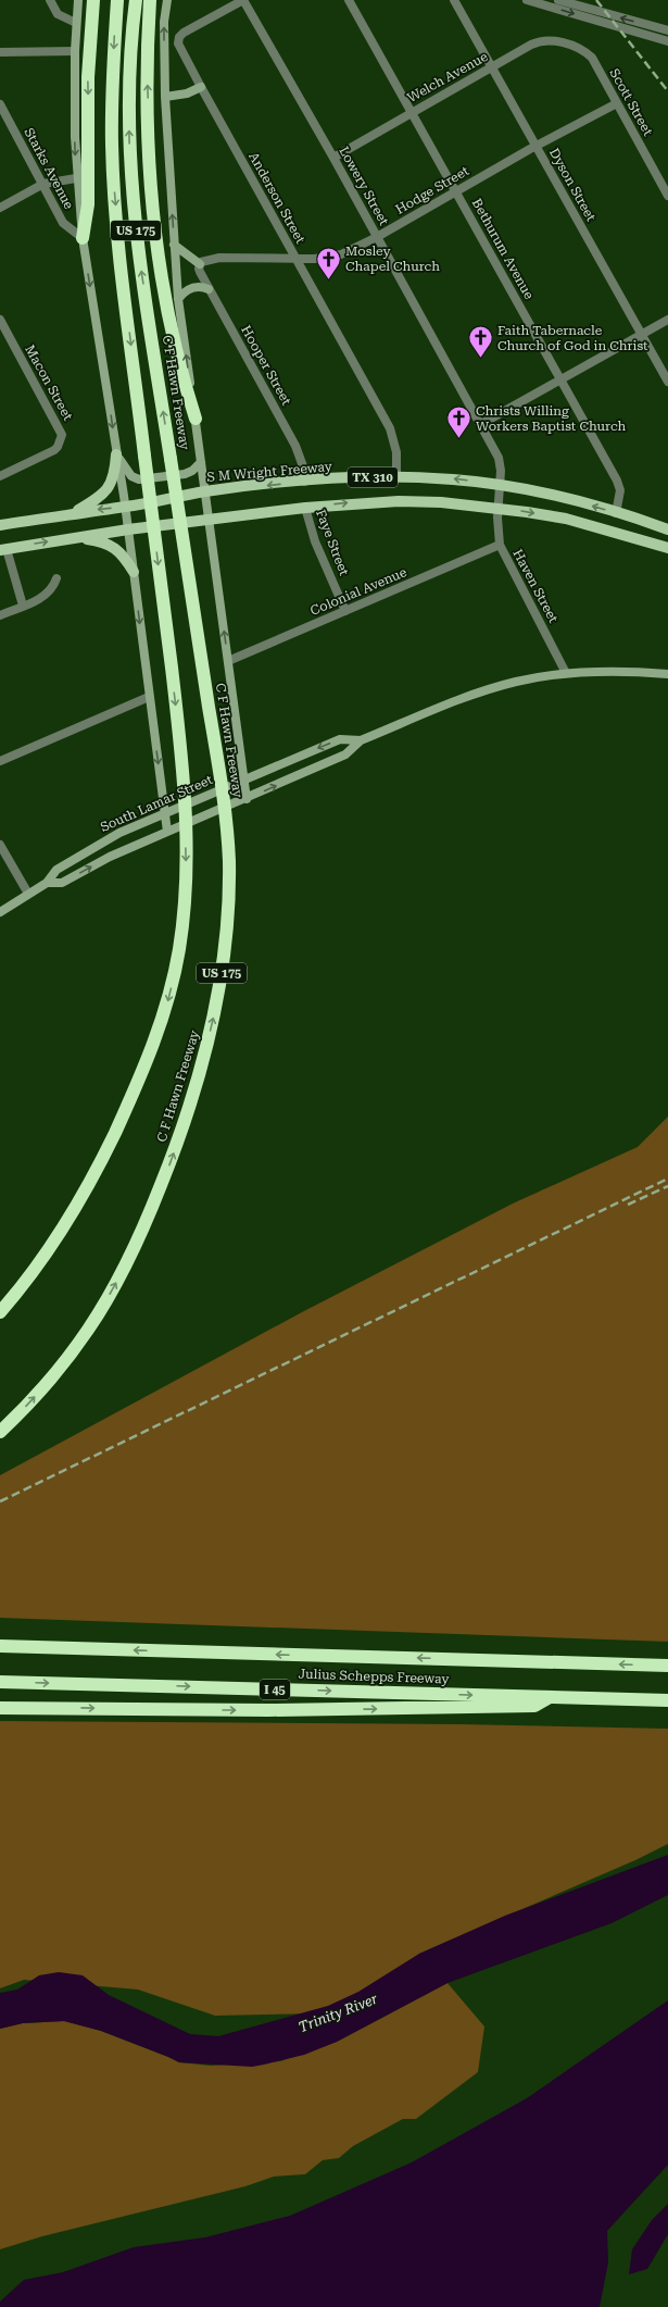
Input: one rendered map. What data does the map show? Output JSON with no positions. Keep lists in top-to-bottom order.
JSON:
{
  "streets": {
    "highway": [
      "US 175",
      "C F Hawn Freeway",
      "Julius Schepps Freeway",
      "I 45"
    ],
    "main road": ["S M Wright Freeway", "TX 310", "South Lamar Street"],
    "street": [
      "Welch Avenue",
      "Scott Street",
      "Starks Avenue",
      "Dyson Street",
      "Lowery Street",
      "Hodge Street",
      "Anderson Street",
      "Bethurum Avenue",
      "Hooper Street",
      "Macon Street",
      "Faye Street",
      "Haven Street",
      "Colonial Avenue"
    ]
  },
  "crossings": [
    ["Welch Avenue", "Scott Street"],
    ["Welch Avenue", "Dyson Street"],
    ["Welch Avenue", "Lowery Street"],
    ["Welch Avenue", "Bethurum Avenue"],
    ["Scott Street", "Hodge Street"],
    ["Dyson Street", "Hodge Street"],
    ["Lowery Street", "Hodge Street"],
    ["Lowery Street", "Anderson Street"],
    ["Lowery Street", "S M Wright Freeway"],
    ["Lowery Street", "TX 310"],
    ["Lowery Street", "Haven Street"],
    ["Hodge Street", "Anderson Street"],
    ["Hodge Street", "Bethurum Avenue"],
    ["Hodge Street", "Hooper Street"],
    ["Anderson Street", "S M Wright Freeway"],
    ["Bethurum Avenue", "S M Wright Freeway"],
    ["Hooper Street", "S M Wright Freeway"],
    ["C F Hawn Freeway", "S M Wright Freeway"],
    ["C F Hawn Freeway", "TX 310"],
    ["C F Hawn Freeway", "Colonial Avenue"],
    ["C F Hawn Freeway", "South Lamar Street"],
    ["TX 310", "Faye Street"],
    ["TX 310", "Haven Street"],
    ["Faye Street", "Colonial Avenue"],
    ["Haven Street", "Colonial Avenue"],
    ["Haven Street", "South Lamar Street"]
  ],
  "water": ["Trinity River"],
  "places": {
    "church": ["Mosley Chapel Church", "Faith Tabernacle Church of God in Christ", "Christs Willing Workers Baptist Church"]
  }
}
